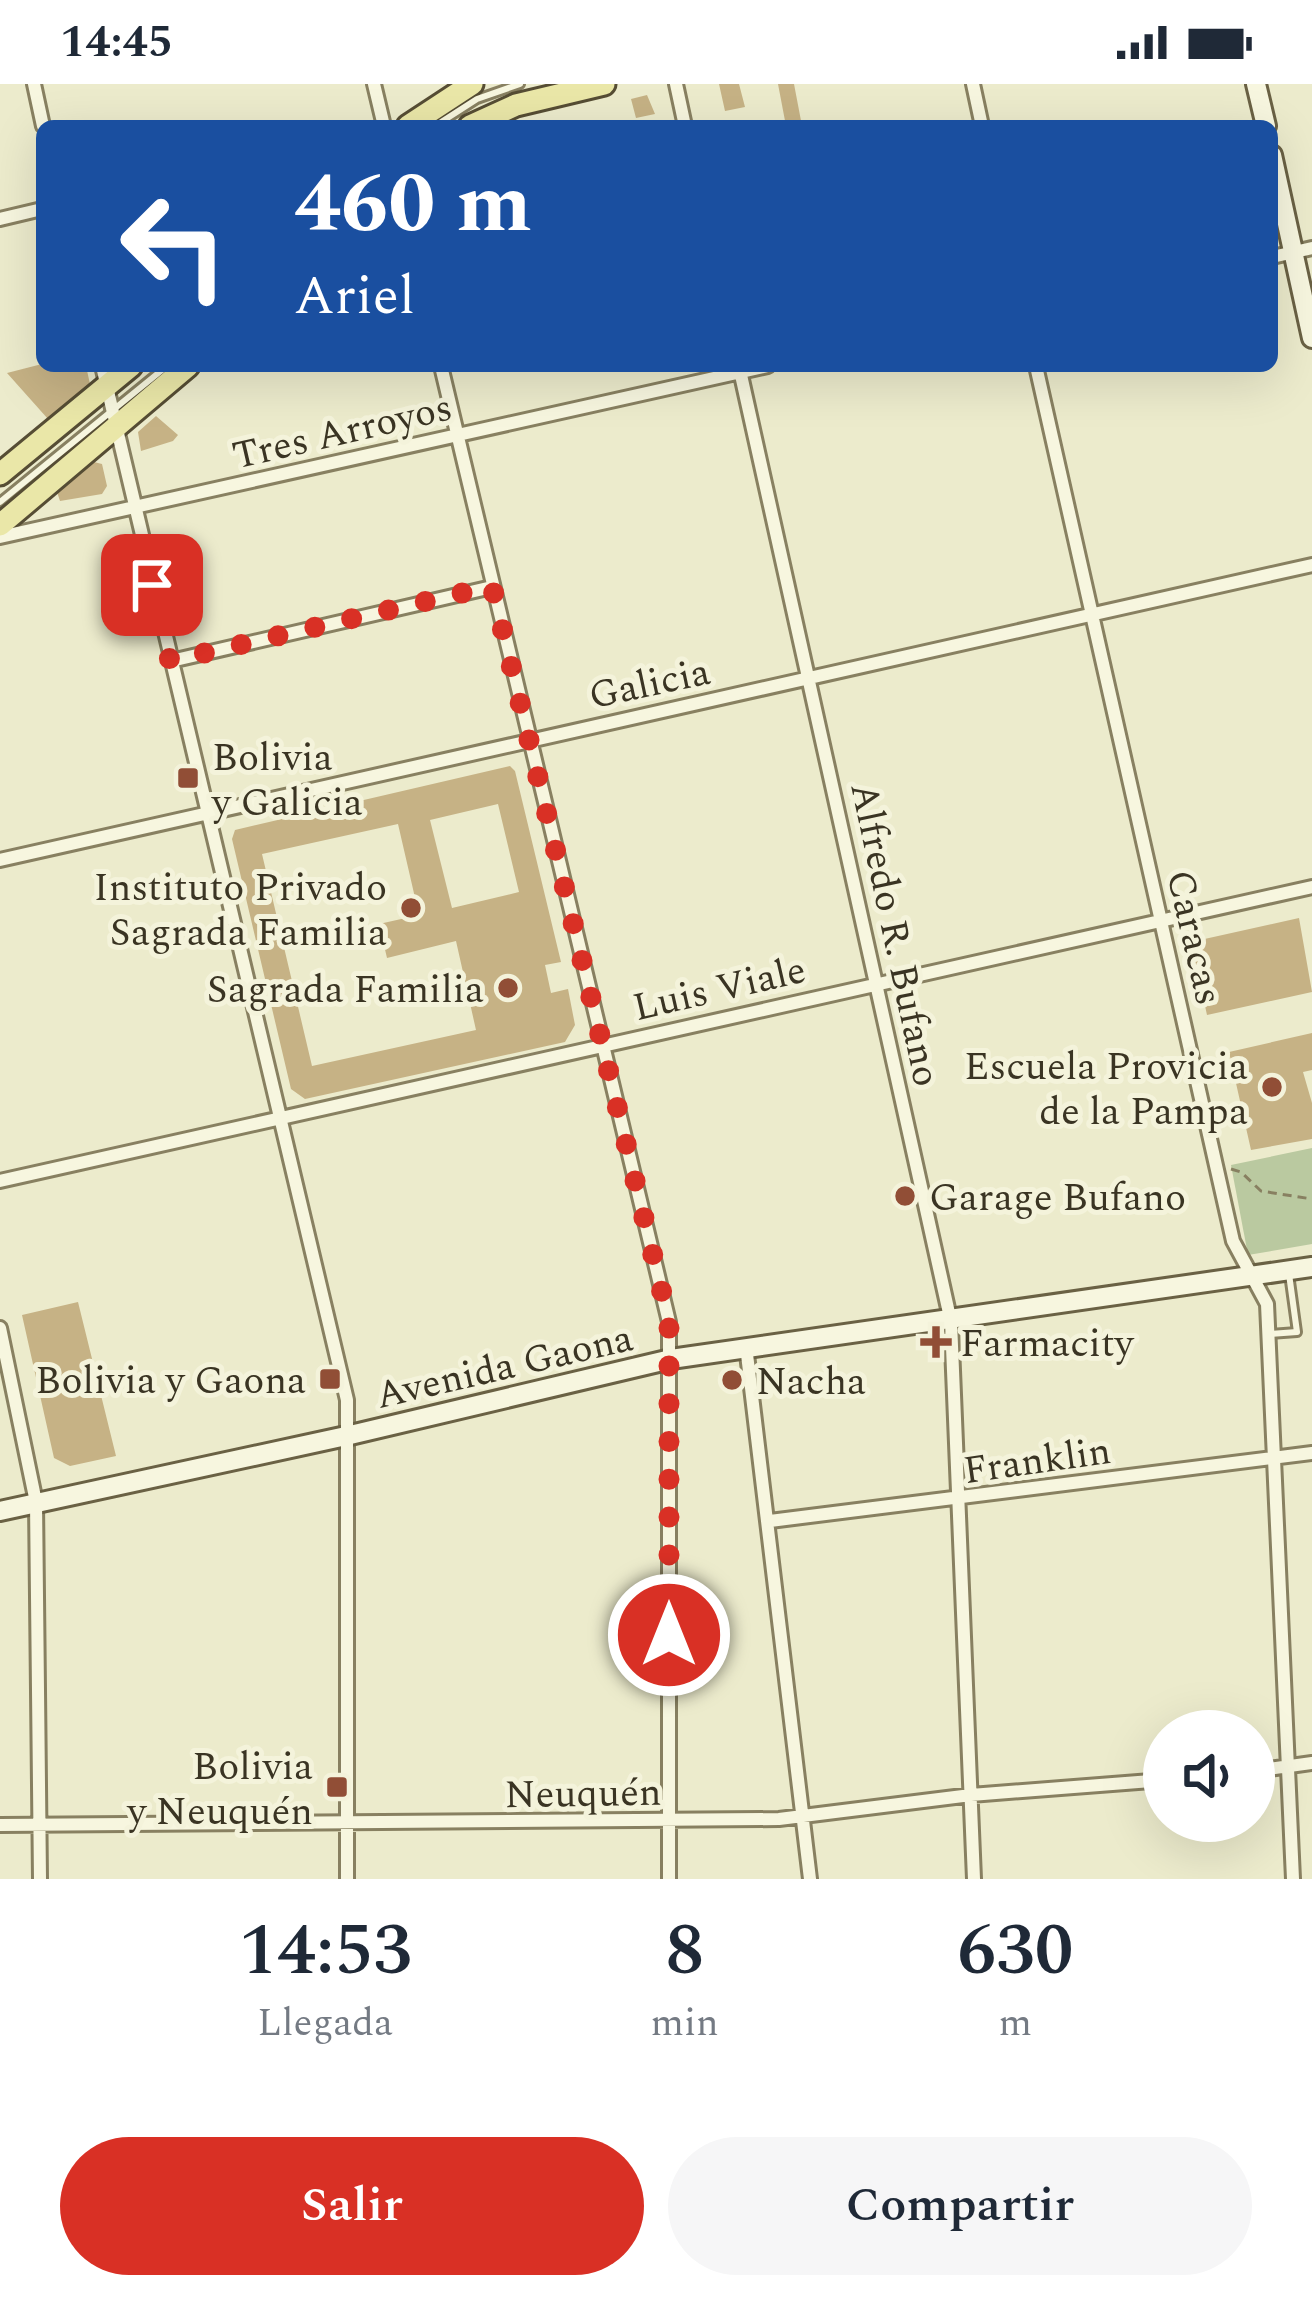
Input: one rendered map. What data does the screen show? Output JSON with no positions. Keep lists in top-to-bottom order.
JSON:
{
  "streets": {
    "main road": ["Avenida Gaona"],
    "street": [
      "Tres Arroyos",
      "Galicia",
      "Alfredo R. Bufano",
      "Caracas",
      "Luis Viale",
      "Franklin",
      "Neuquén"
    ]
  },
  "crossings": [
    ["Galicia", "Alfredo R. Bufano"],
    ["Galicia", "Caracas"],
    ["Alfredo R. Bufano", "Luis Viale"],
    ["Alfredo R. Bufano", "Avenida Gaona"],
    ["Alfredo R. Bufano", "Franklin"],
    ["Alfredo R. Bufano", "Neuquén"],
    ["Caracas", "Luis Viale"],
    ["Caracas", "Avenida Gaona"],
    ["Caracas", "Franklin"]
  ],
  "places": {
    "transit": ["Bolivia y Galicia", "Bolivia y Gaona", "Bolivia y Neuquén"],
    "other": [
      "Instituto Privado Sagrada Familia",
      "Sagrada Familia",
      "Escuela Provicia de la Pampa",
      "Garage Bufano",
      "Nacha"
    ],
    "health": ["Farmacity"]
  },
  "page": {
    "status": "14:45",
    "turn": ["460 m", "Ariel"],
    "eta": [
      "14:53",
      "Llegada",
      "8",
      "min",
      "630",
      "m"
    ],
    "buttons": ["Salir", "Compartir"]
  }
}
